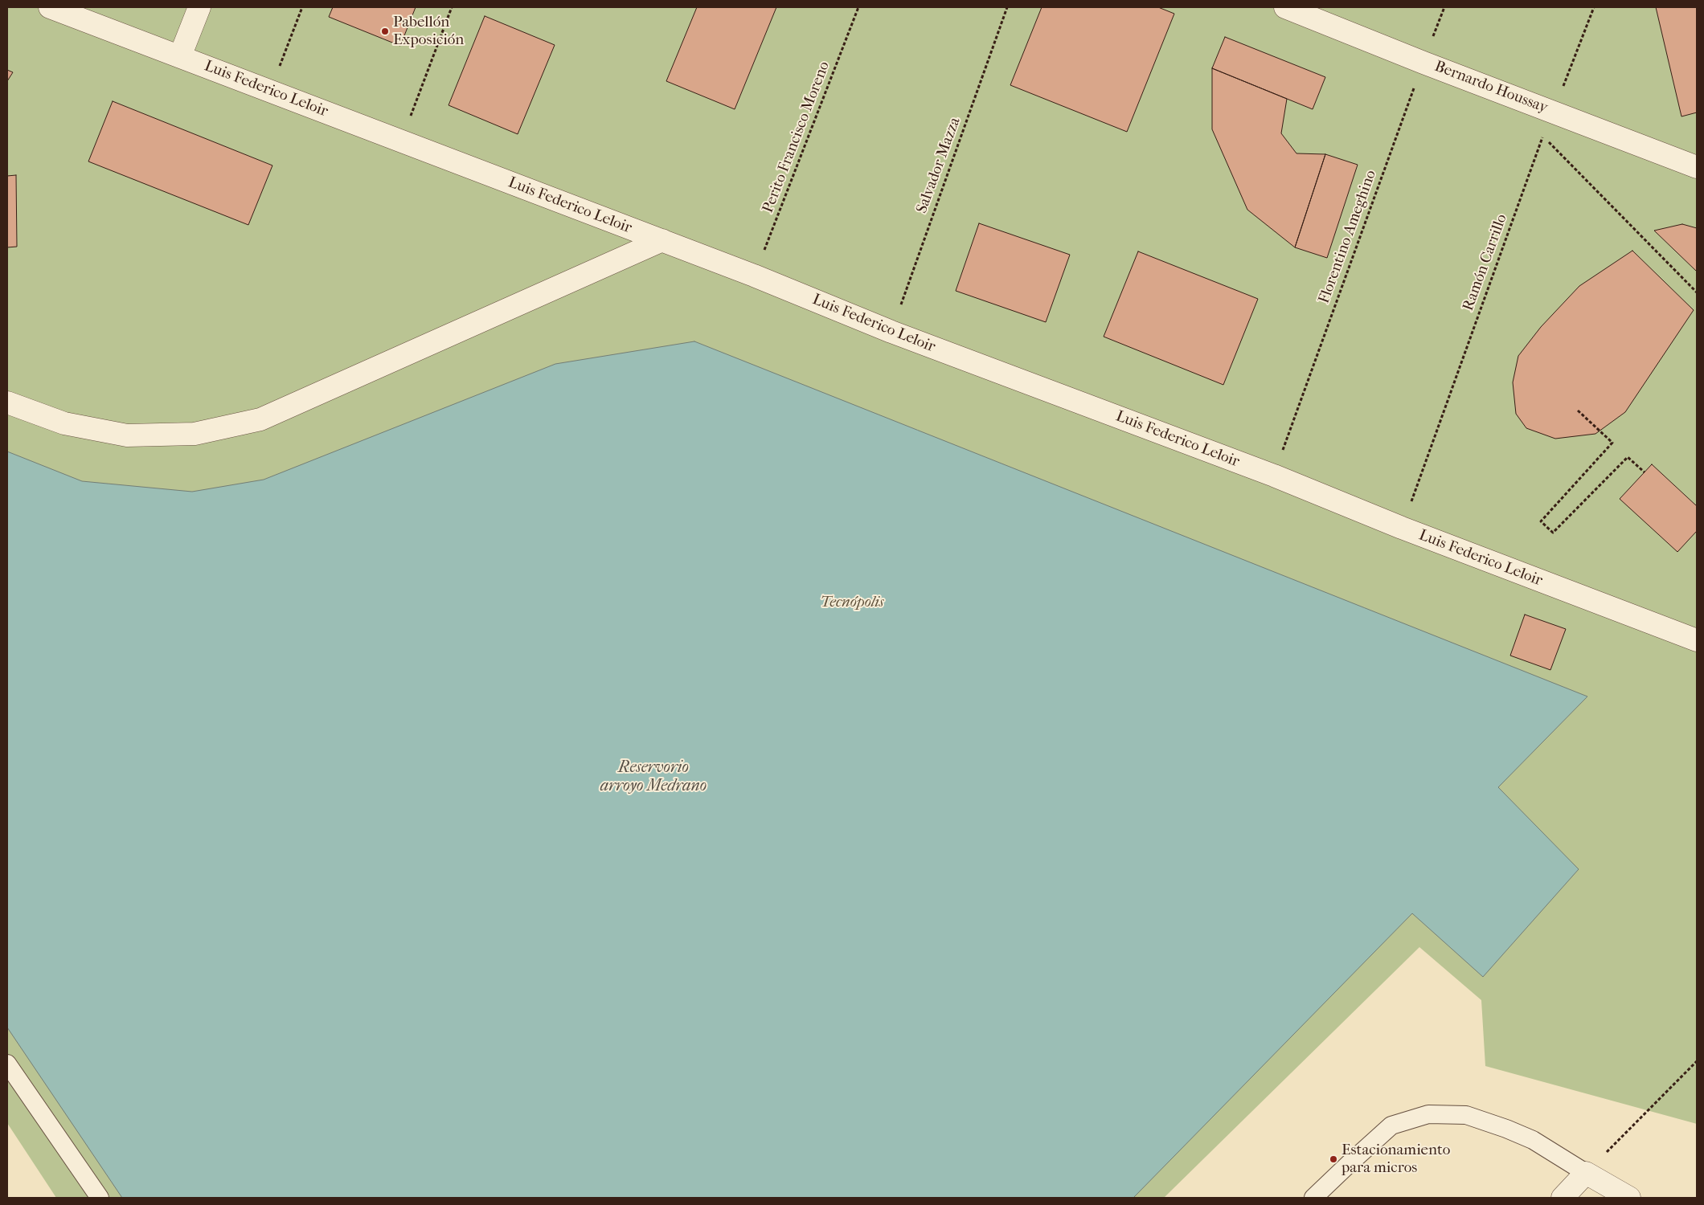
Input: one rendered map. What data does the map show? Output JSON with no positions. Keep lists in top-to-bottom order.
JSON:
{
  "streets": {
    "street": ["Bernardo Houssay", "Luis Federico Leloir"],
    "path": [
      "Perito Francisco Moreno",
      "Salvador Mazza",
      "Florentino Ameghino",
      "Ramón Carrillo"
    ]
  },
  "crossings": [
    ["Bernardo Houssay", "Florentino Ameghino"],
    ["Luis Federico Leloir", "Perito Francisco Moreno"],
    ["Luis Federico Leloir", "Salvador Mazza"],
    ["Luis Federico Leloir", "Florentino Ameghino"],
    ["Luis Federico Leloir", "Ramón Carrillo"]
  ],
  "water": ["Reservorio arroyo Medrano"],
  "parks": ["Tecnópolis"],
  "places": ["Pabellón Exposición", "Estacionamiento para micros"]
}
